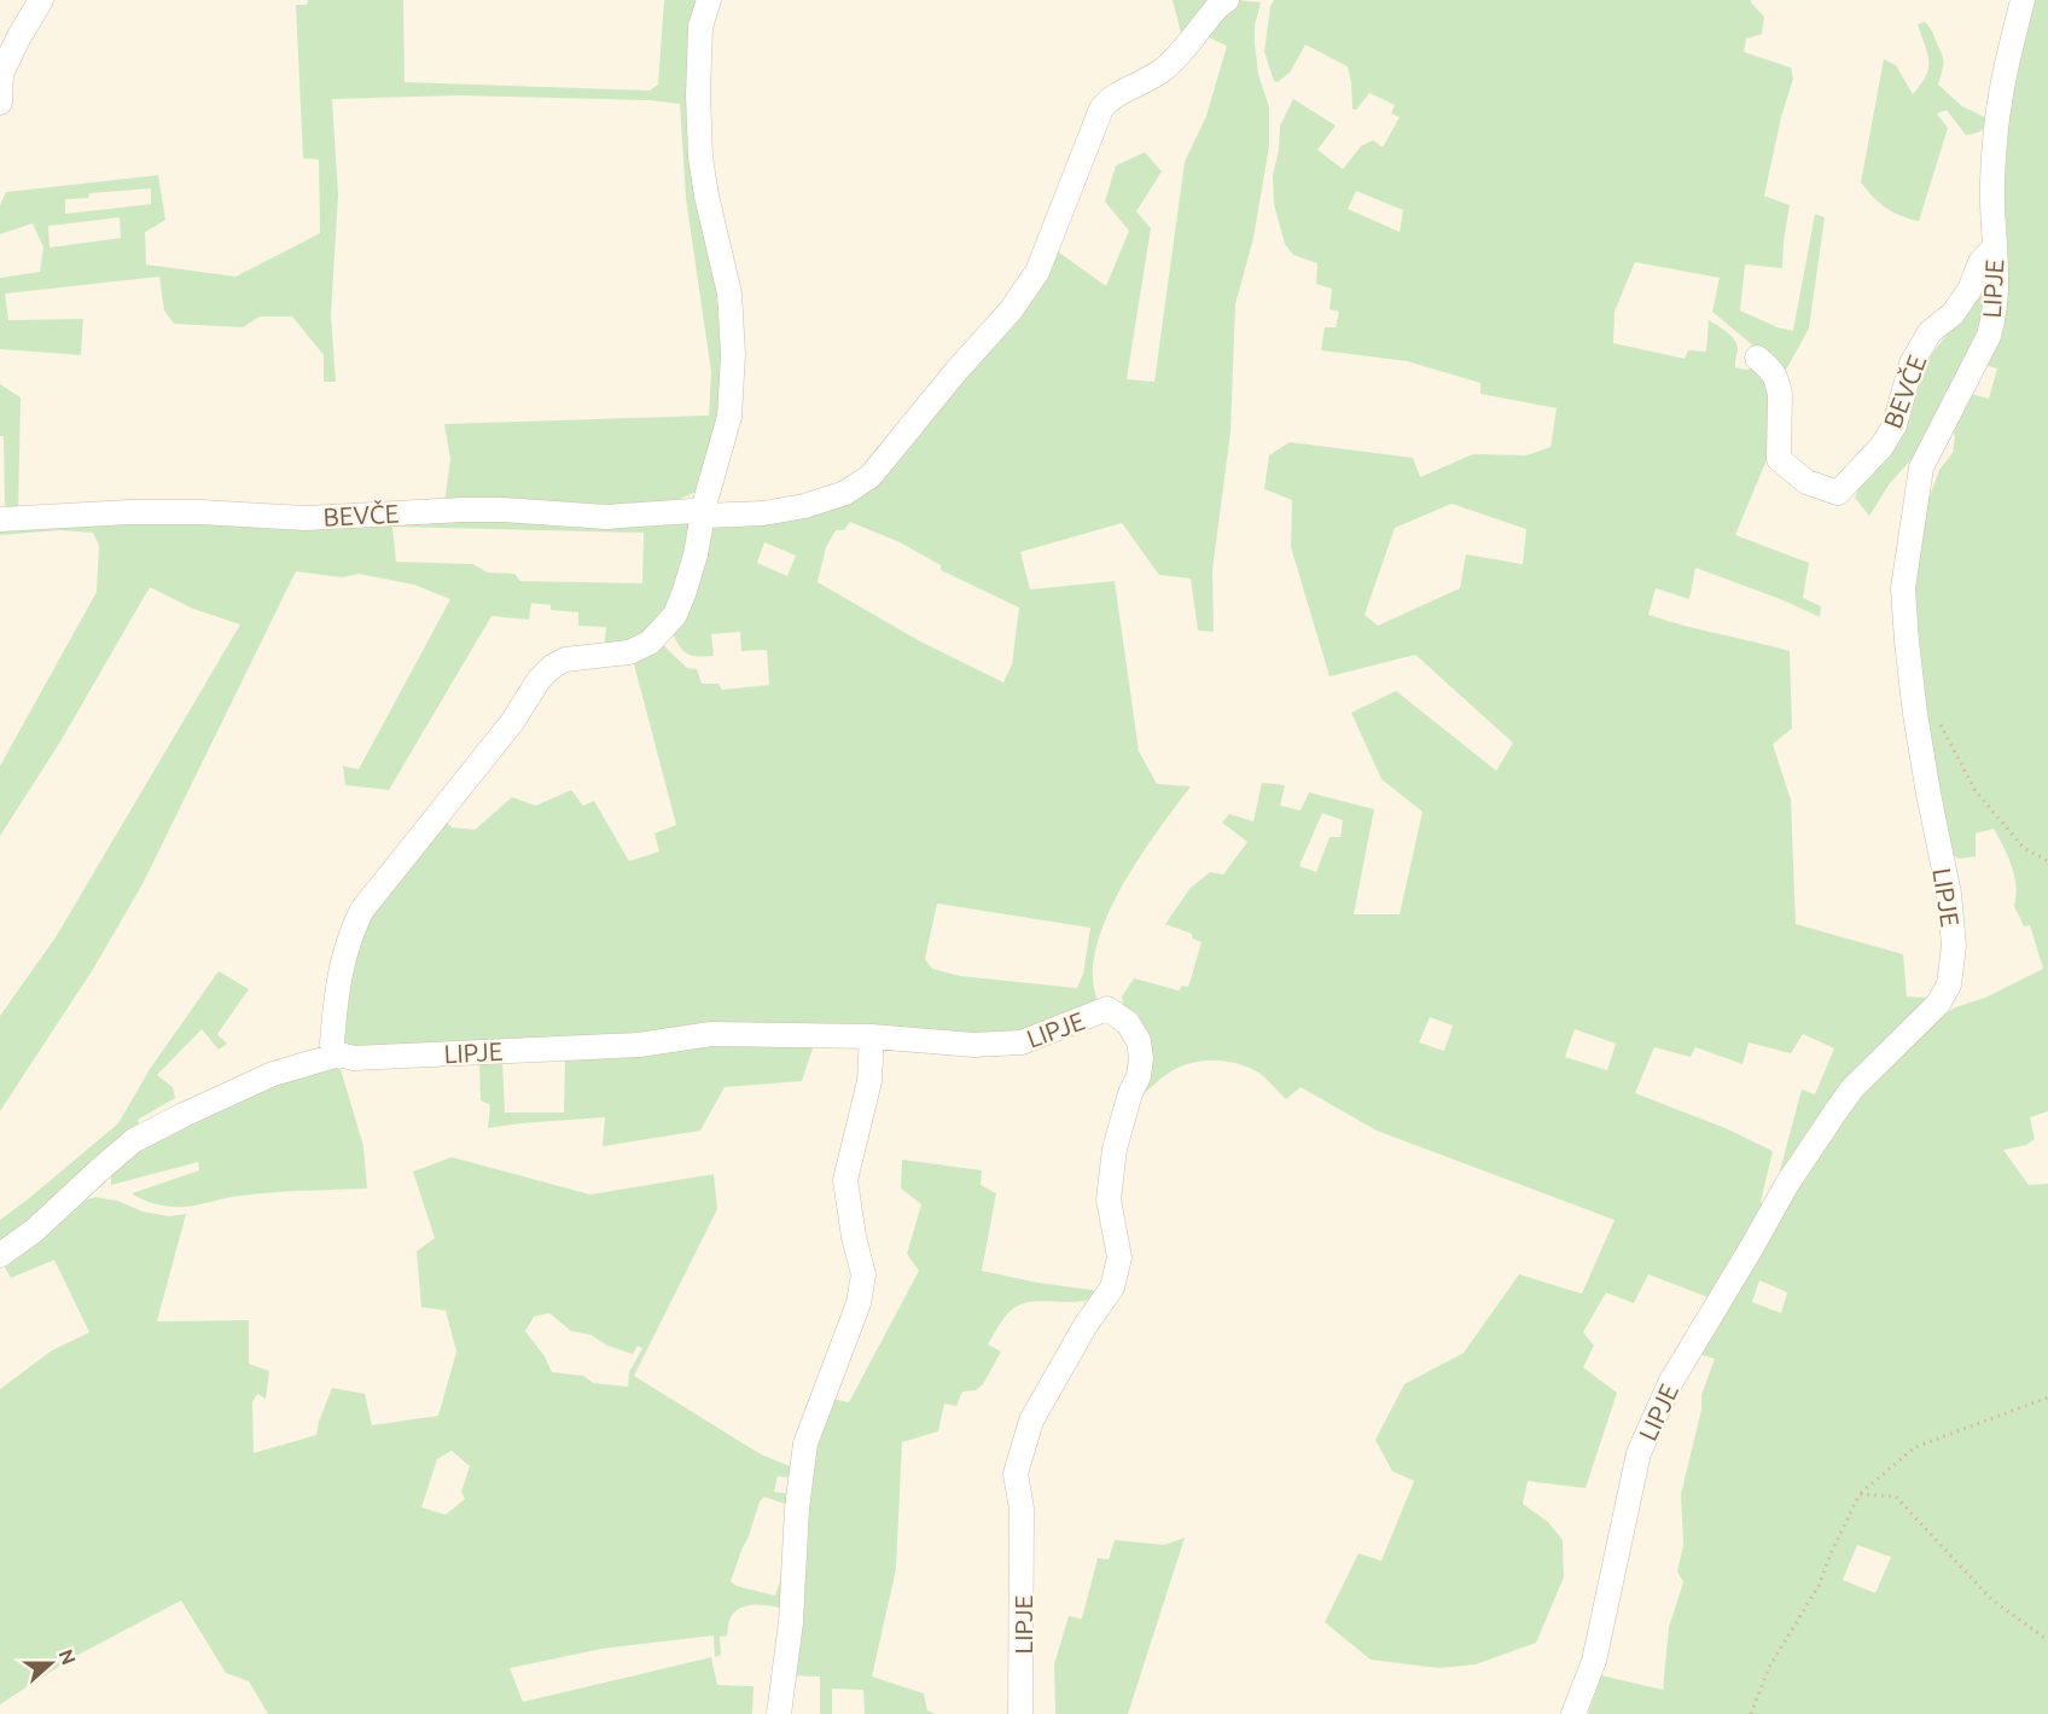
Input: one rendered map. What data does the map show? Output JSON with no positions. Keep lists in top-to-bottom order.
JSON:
{
  "streets": {
    "street": ["LIPJE", "BEVČE"]
  },
  "crossings": [
    ["LIPJE", "BEVČE"]
  ],
  "north": "right"
}
